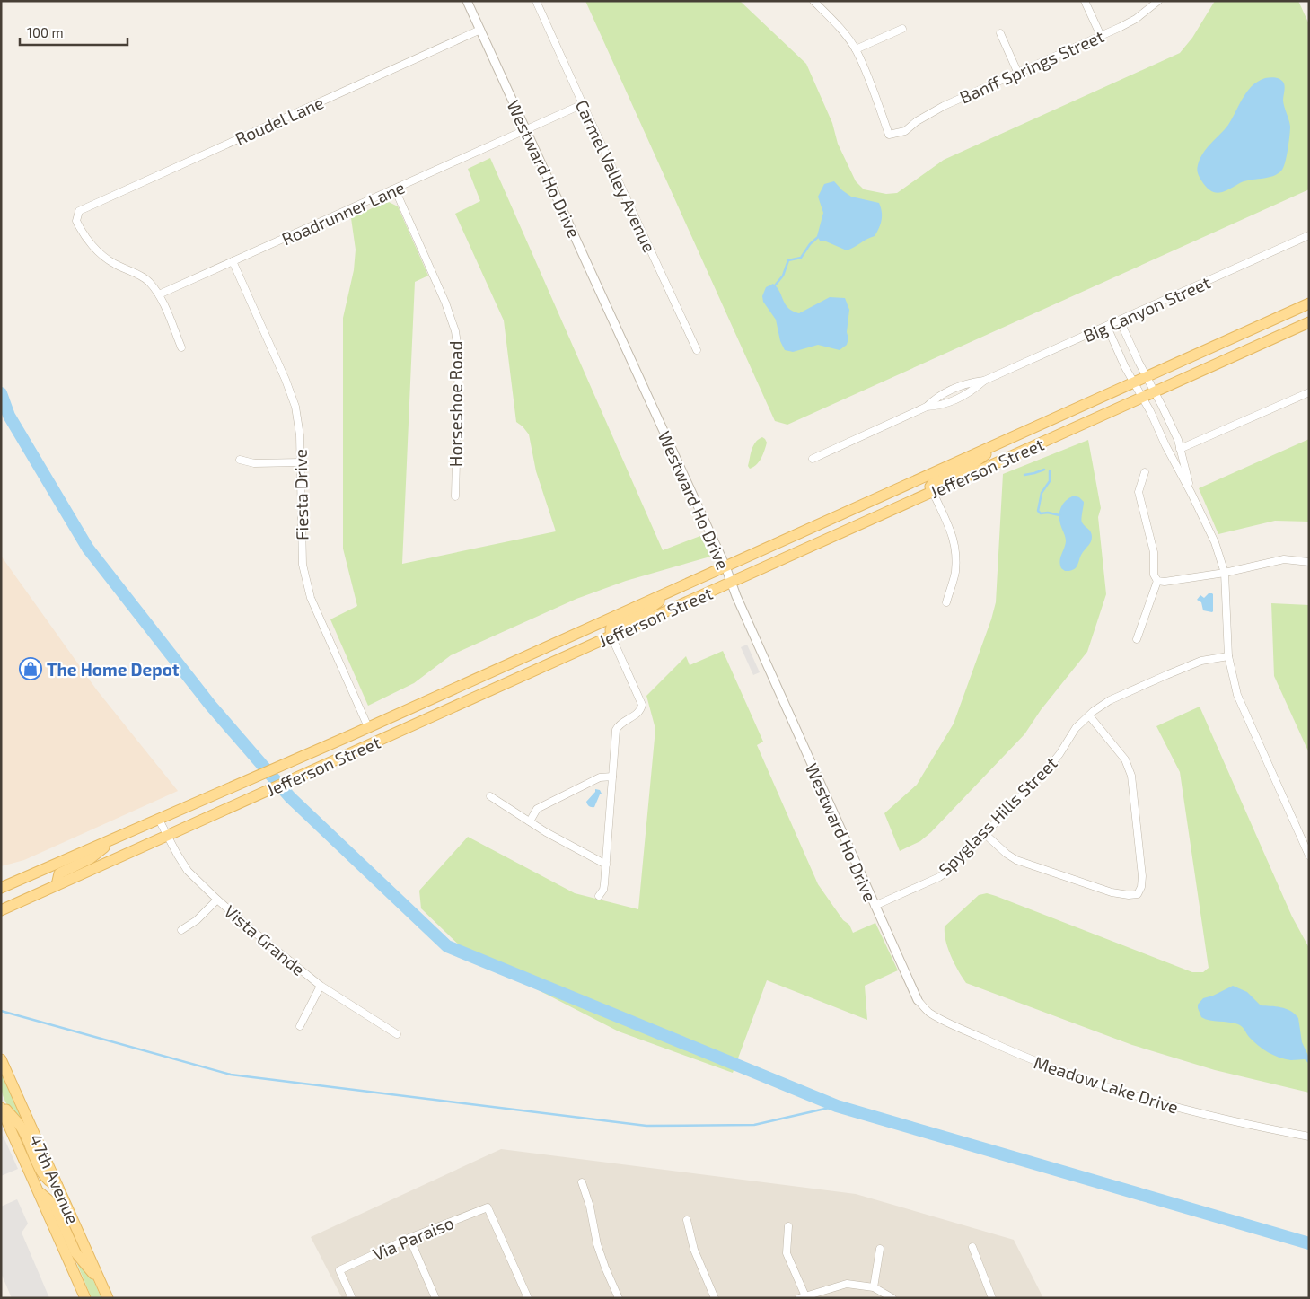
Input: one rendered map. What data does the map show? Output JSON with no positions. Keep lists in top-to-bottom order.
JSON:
{
  "streets": {
    "main road": ["Jefferson Street", "47th Avenue"],
    "street": [
      "Banff Springs Street",
      "Roudel Lane",
      "Westward Ho Drive",
      "Carmel Valley Avenue",
      "Roadrunner Lane",
      "Big Canyon Street",
      "Horseshoe Road",
      "Fiesta Drive",
      "Spyglass Hills Street",
      "Vista Grande",
      "Meadow Lake Drive",
      "Via Paraiso"
    ]
  },
  "crossings": [
    ["Roudel Lane", "Westward Ho Drive"],
    ["Roudel Lane", "Roadrunner Lane"],
    ["Westward Ho Drive", "Roadrunner Lane"],
    ["Westward Ho Drive", "Jefferson Street"],
    ["Westward Ho Drive", "Spyglass Hills Street"],
    ["Westward Ho Drive", "Meadow Lake Drive"],
    ["Carmel Valley Avenue", "Roadrunner Lane"],
    ["Roadrunner Lane", "Horseshoe Road"],
    ["Roadrunner Lane", "Fiesta Drive"],
    ["Jefferson Street", "Fiesta Drive"],
    ["Jefferson Street", "Vista Grande"]
  ],
  "places": {
    "shop": ["The Home Depot"]
  },
  "scale_bar": "100 m"
}
